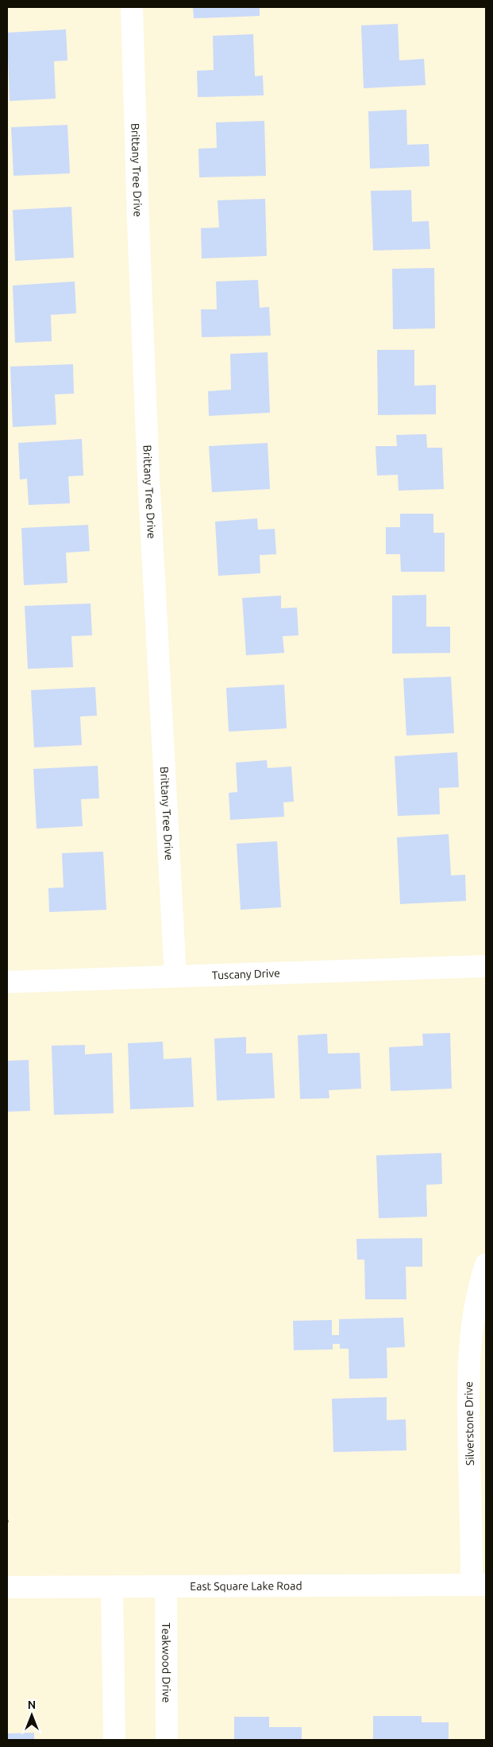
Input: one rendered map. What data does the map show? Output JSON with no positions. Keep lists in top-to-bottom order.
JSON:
{
  "streets": {
    "street": [
      "Brittany Tree Drive",
      "Tuscany Drive",
      "Silverstone Drive",
      "East Square Lake Road",
      "Teakwood Drive"
    ]
  },
  "crossings": [
    ["Brittany Tree Drive", "Tuscany Drive"],
    ["Silverstone Drive", "East Square Lake Road"],
    ["East Square Lake Road", "Teakwood Drive"]
  ],
  "north": "top"
}
